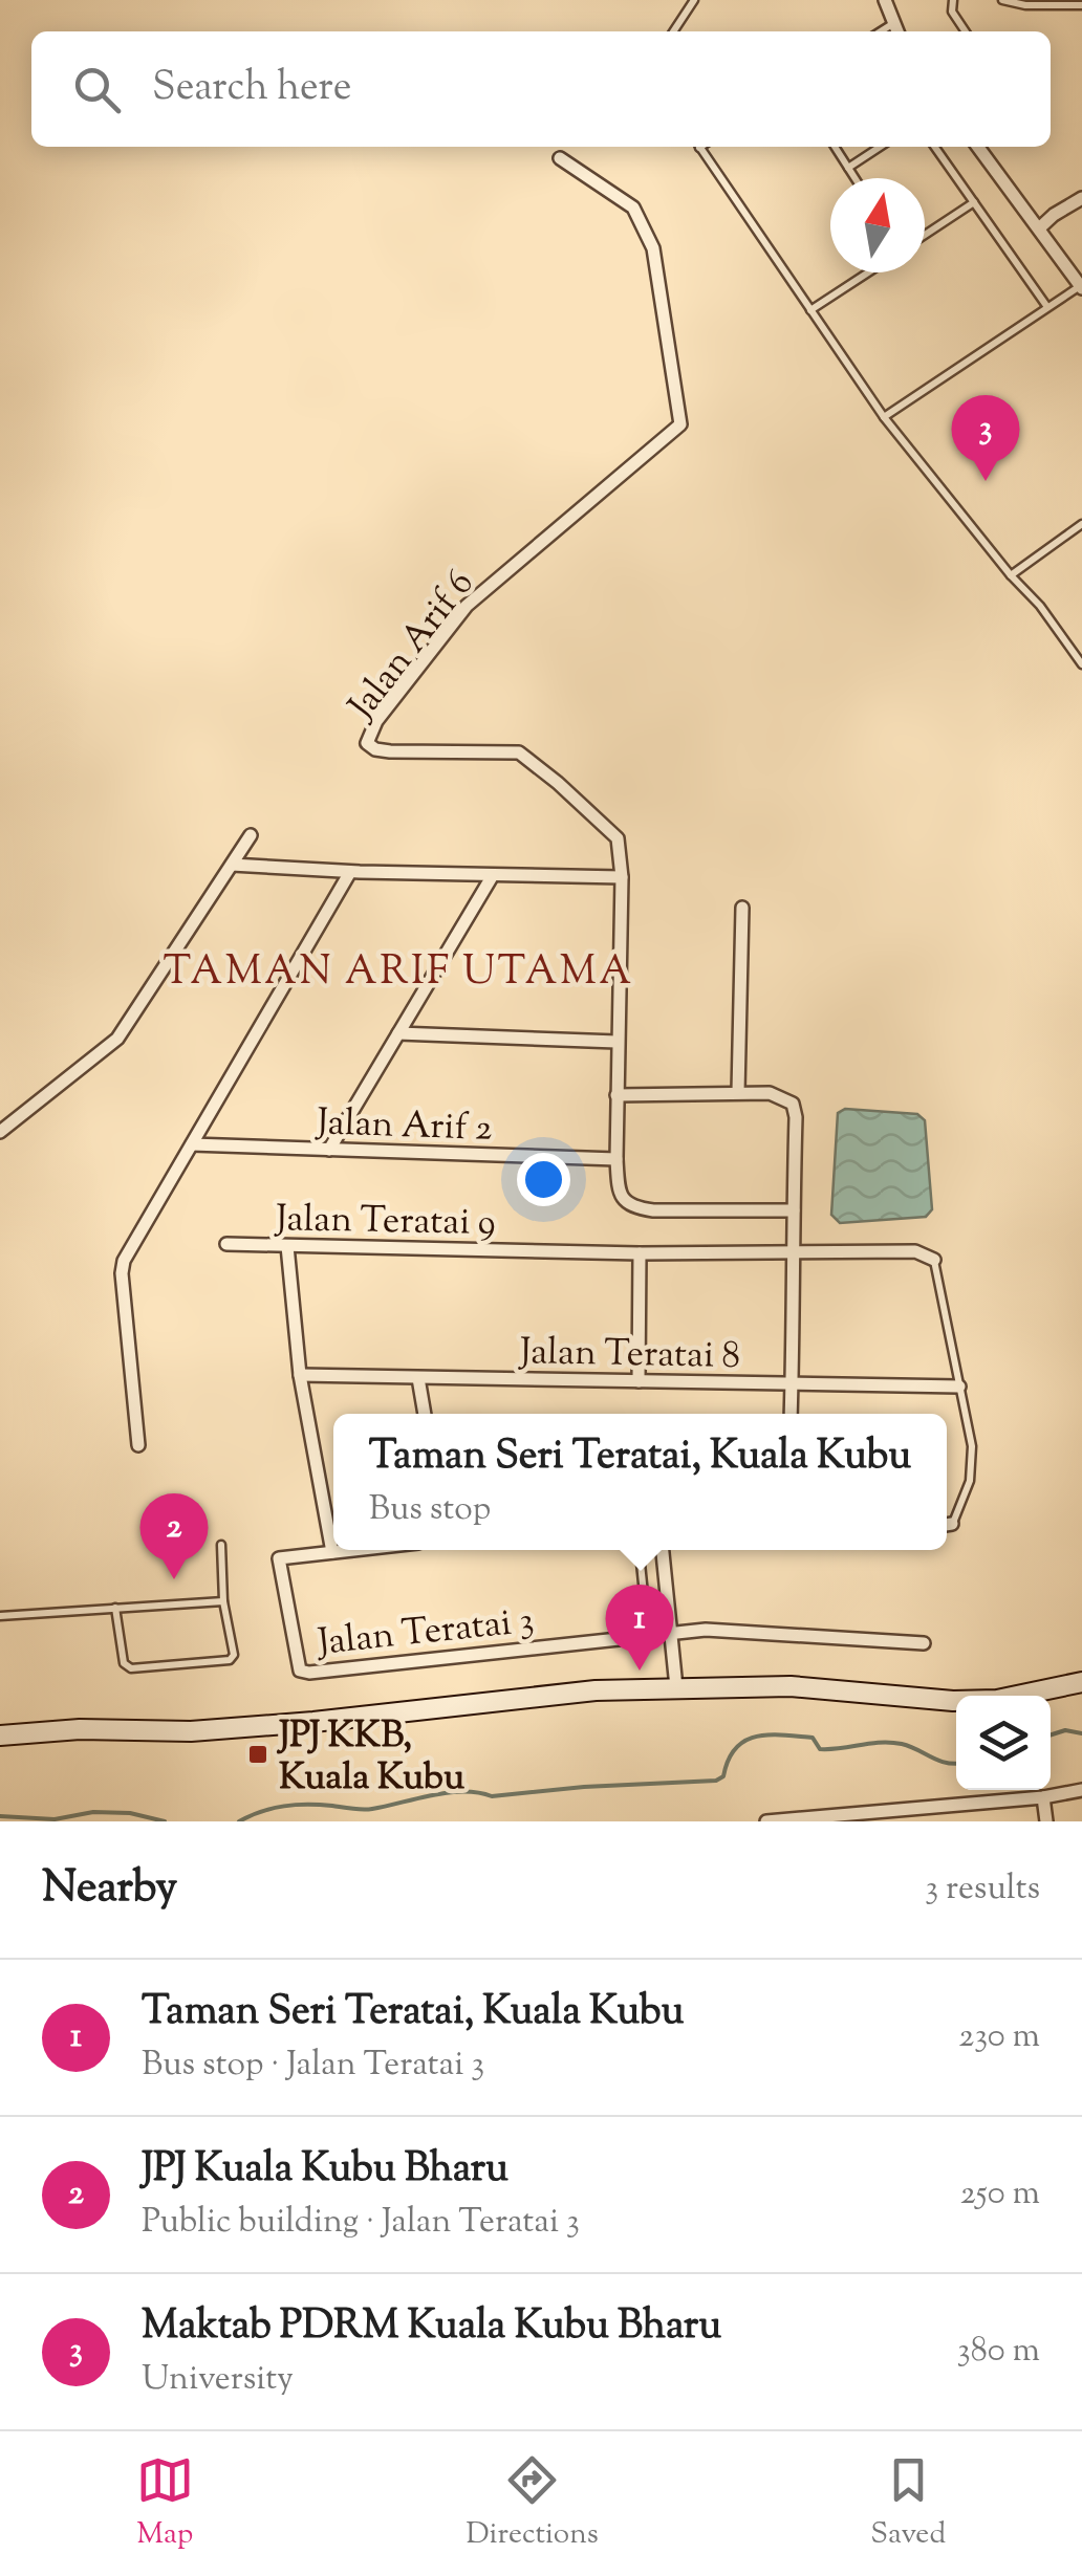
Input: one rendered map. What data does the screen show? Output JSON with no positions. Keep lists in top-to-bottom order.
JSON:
{
  "streets": {
    "street": [
      "Jalan Arif 6",
      "Jalan Arif 2",
      "Jalan Teratai 9",
      "Jalan Teratai 8",
      "Jalan Teratai 3"
    ]
  },
  "crossings": [
    ["Jalan Arif 6", "Jalan Arif 2"]
  ],
  "districts": ["TAMAN ARIF UTAMA"],
  "places": {
    "transit": ["JPJ KKB, Kuala Kubu"]
  },
  "north": "top",
  "page": {
    "search": "Search here",
    "pins": ["3", "2", "1"],
    "popup": ["Taman Seri Teratai, Kuala Kubu", "Bus stop"],
    "heading": ["Nearby", "3 results"],
    "list": [
      {
        "mark": "1",
        "name": "Taman Seri Teratai, Kuala Kubu",
        "note": "Bus stop · Jalan Teratai 3",
        "value": "230 m"
      },
      {
        "mark": "2",
        "name": "JPJ Kuala Kubu Bharu",
        "note": "Public building · Jalan Teratai 3",
        "value": "250 m"
      },
      {
        "mark": "3",
        "name": "Maktab PDRM Kuala Kubu Bharu",
        "note": "University",
        "value": "380 m"
      }
    ],
    "nav": ["Map", "Directions", "Saved"]
  }
}
